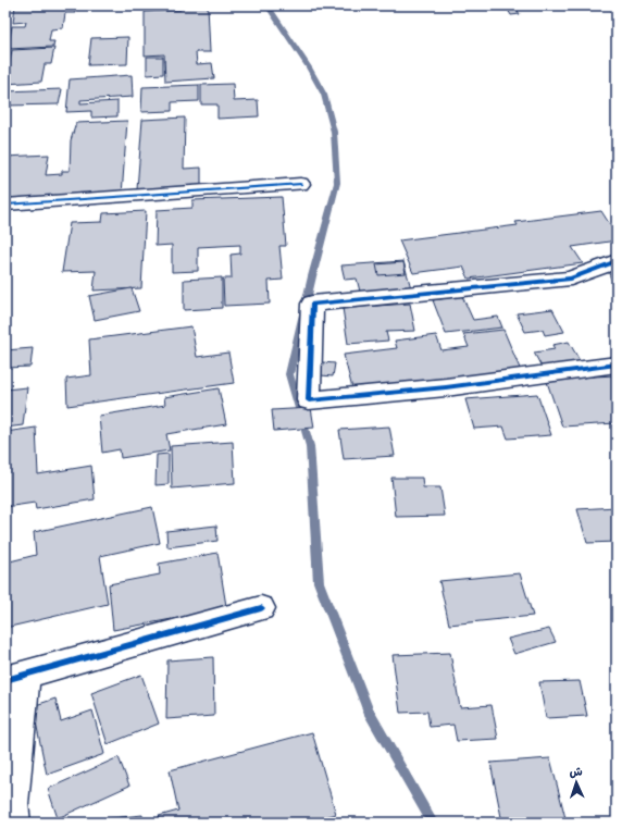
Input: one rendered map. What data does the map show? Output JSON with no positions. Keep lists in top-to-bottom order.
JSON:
{
  "north": "top"
}
